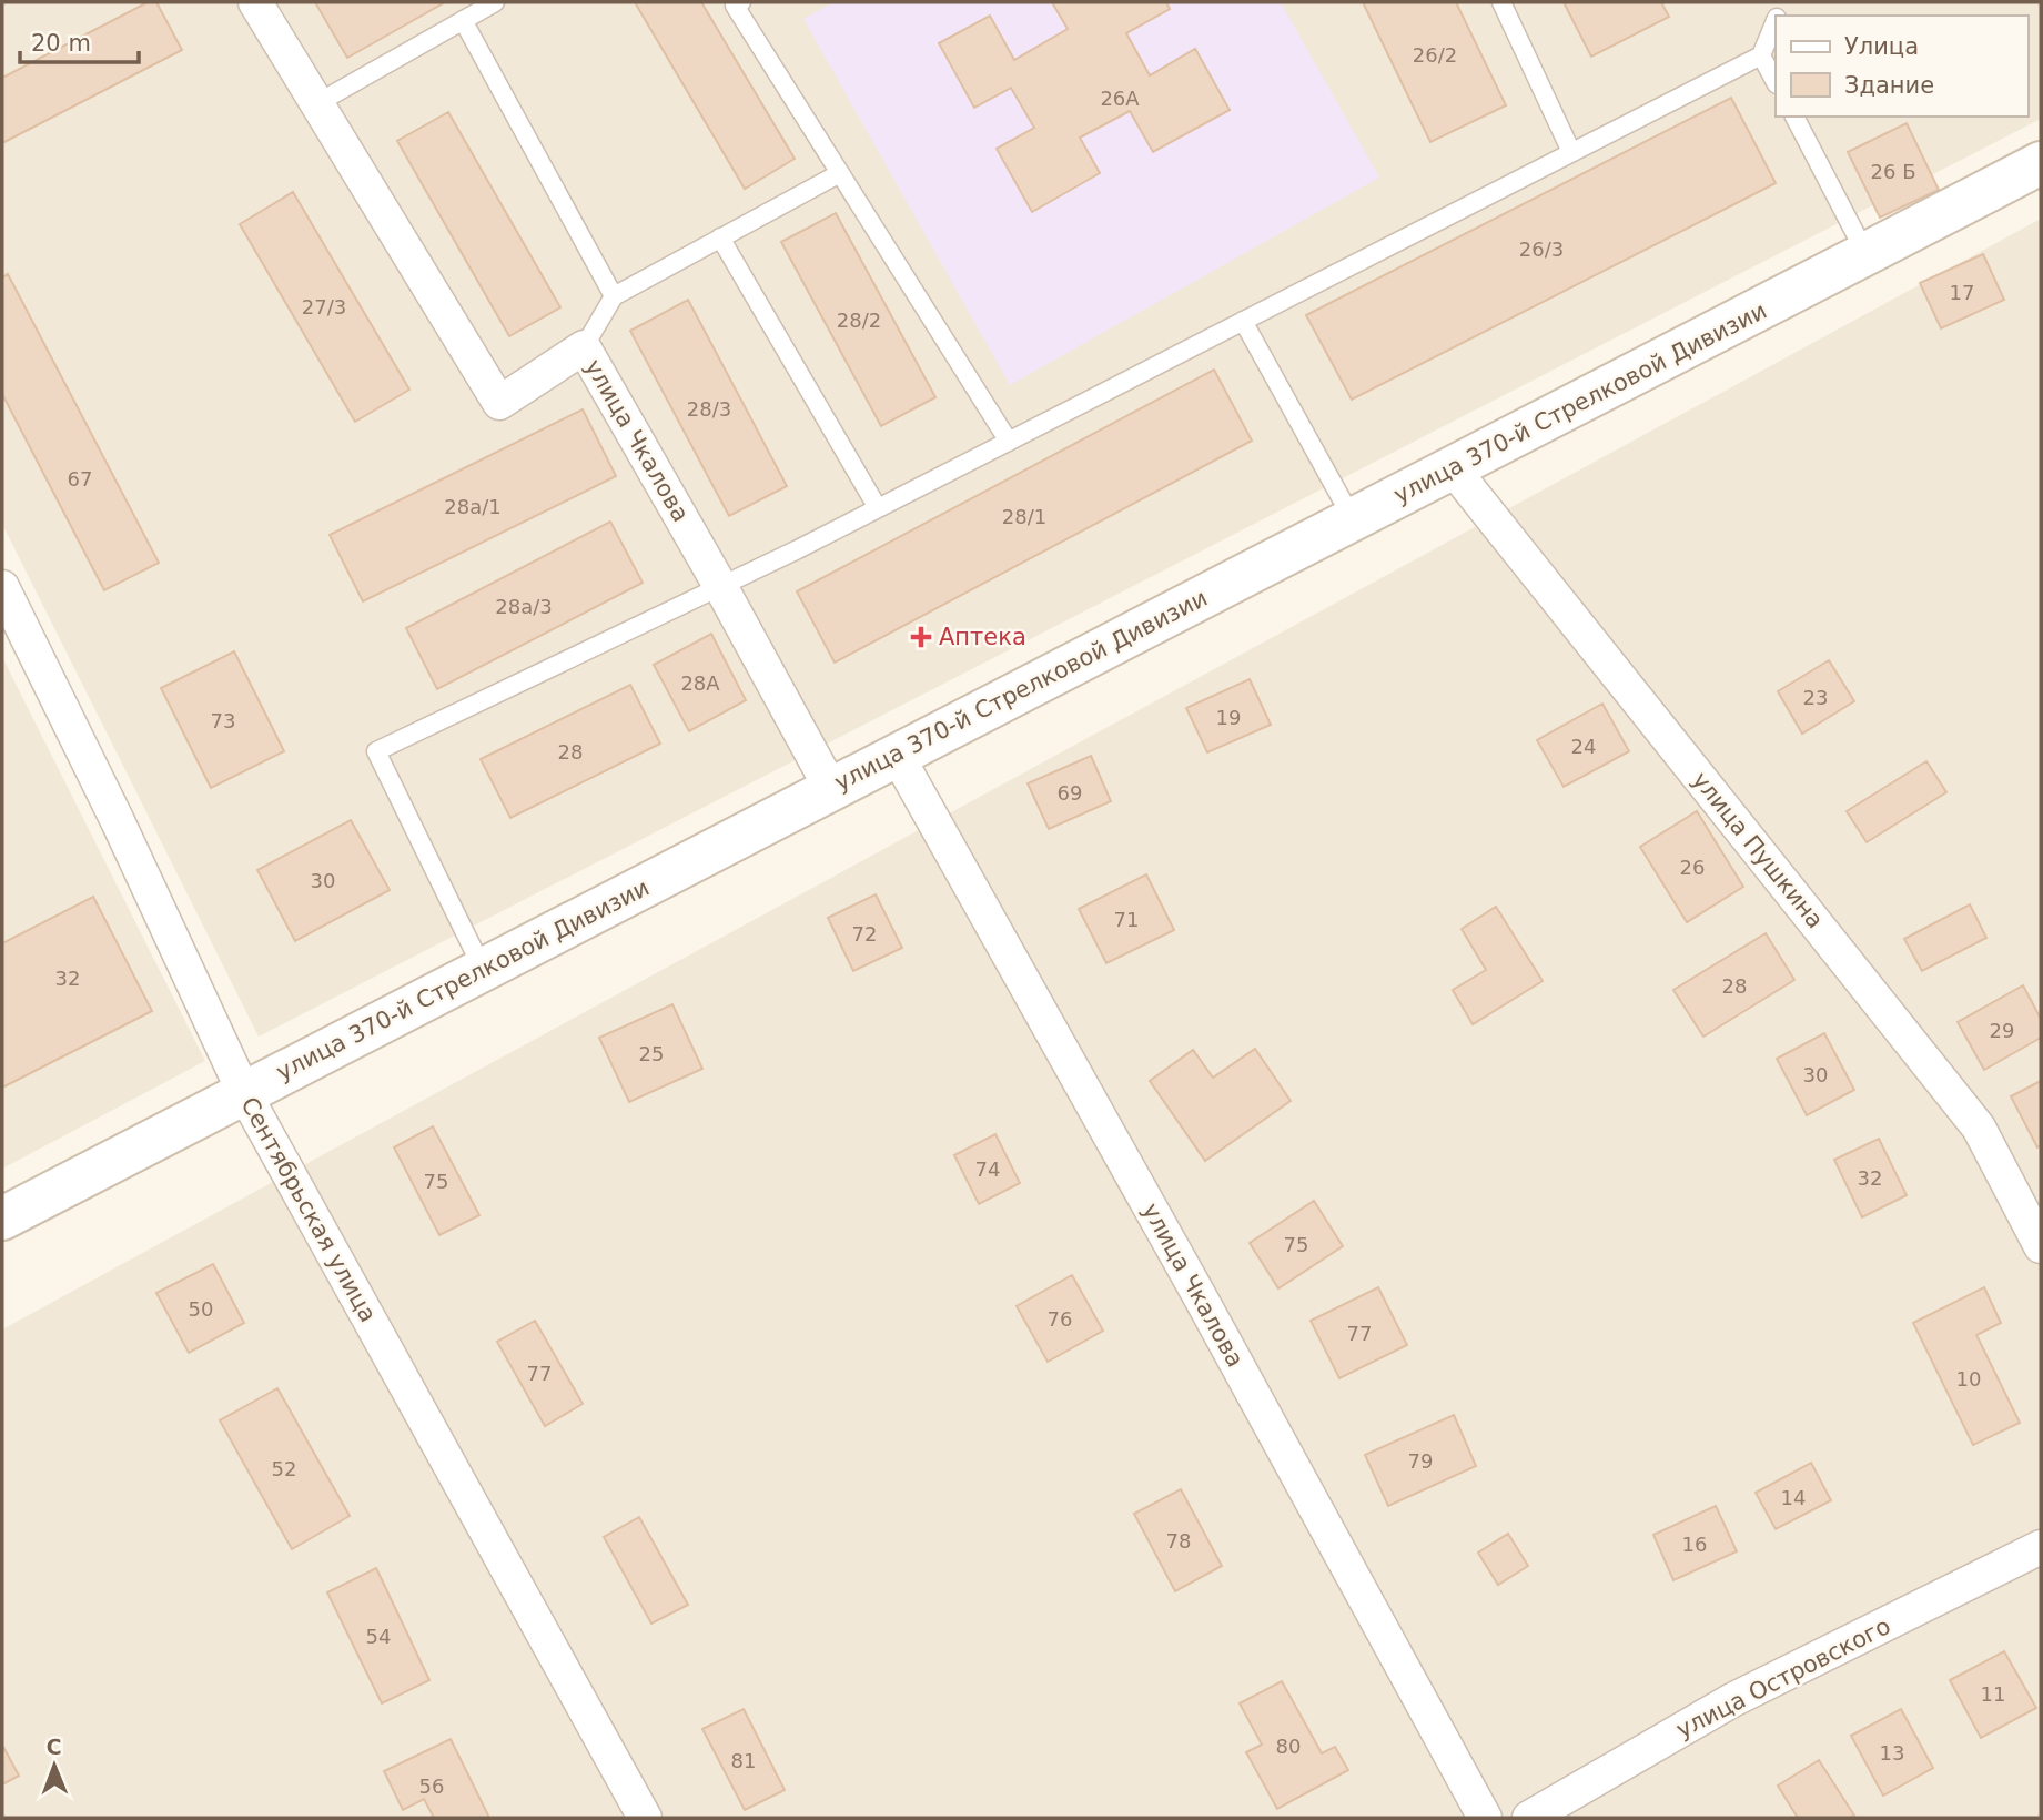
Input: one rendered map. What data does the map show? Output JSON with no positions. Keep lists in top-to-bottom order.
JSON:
{
  "streets": {
    "street": [
      "улица 370-й Стрелковой Дивизии",
      "улица Чкалова",
      "улица Пушкина",
      "Сентябрьская улица",
      "улица Островского"
    ]
  },
  "crossings": [
    ["улица 370-й Стрелковой Дивизии", "улица Чкалова"],
    ["улица 370-й Стрелковой Дивизии", "улица Пушкина"],
    ["улица 370-й Стрелковой Дивизии", "Сентябрьская улица"]
  ],
  "places": {
    "health": ["Аптека"]
  },
  "house_numbers": [
    "26/2",
    "26А",
    "26 Б",
    "26/3",
    "17",
    "27/3",
    "28/2",
    "28/3",
    "67",
    "28а/1",
    "28/1",
    "28а/3",
    "28А",
    "23",
    "19",
    "73",
    "24",
    "28",
    "69",
    "26",
    "30",
    "71",
    "72",
    "32",
    "28",
    "29",
    "25",
    "30",
    "74",
    "32",
    "75",
    "75",
    "50",
    "76",
    "77",
    "77",
    "10",
    "79",
    "52",
    "14",
    "78",
    "16",
    "54",
    "11",
    "80",
    "13",
    "81",
    "56"
  ],
  "legend": ["Улица", "Здание"],
  "scale_bar": "20 m",
  "north": "top"
}
